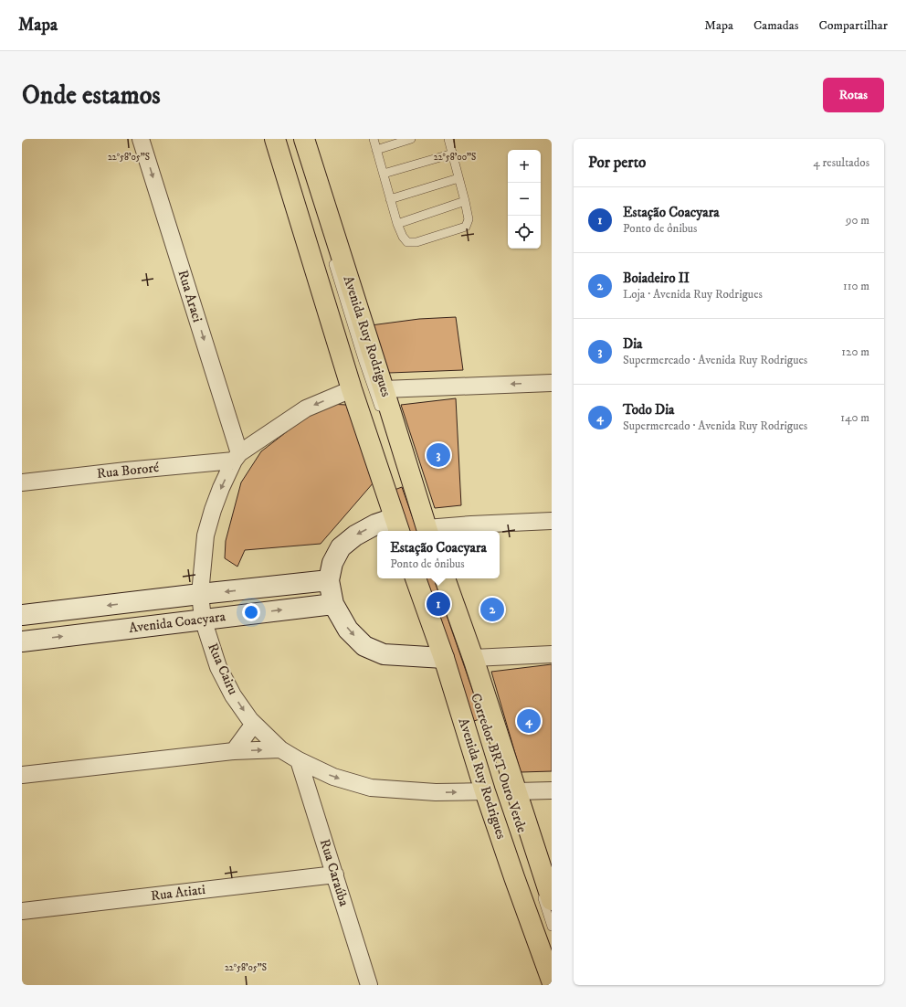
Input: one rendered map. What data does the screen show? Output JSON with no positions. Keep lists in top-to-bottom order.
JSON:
{
  "streets": {
    "main road": ["Avenida Ruy Rodrigues"],
    "street": [
      "Rua Araci",
      "Rua Bororé",
      "Avenida Coacyara",
      "Rua Cairu",
      "Rua Caraúba",
      "Rua Atiati"
    ],
    "lane": ["Corredor BRT Ouro Verde"]
  },
  "crossings": [
    ["Rua Araci", "Rua Bororé"],
    ["Rua Araci", "Rua Cairu"],
    ["Avenida Ruy Rodrigues", "Rua Cairu"],
    ["Rua Bororé", "Rua Cairu"],
    ["Avenida Coacyara", "Rua Cairu"],
    ["Rua Cairu", "Rua Caraúba"],
    ["Rua Caraúba", "Rua Atiati"]
  ],
  "one_way": ["Rua Araci"],
  "page": {
    "header": "Mapa",
    "nav": ["Mapa", "Camadas", "Compartilhar"],
    "buttons": "Rotas",
    "title": "Onde estamos",
    "heading": ["Por perto", "4 resultados"],
    "map_buttons": ["+", "−"],
    "list": [
      {
        "mark": "1",
        "name": "Estação Coacyara",
        "note": "Ponto de ônibus",
        "value": "90 m"
      },
      {
        "mark": "2",
        "name": "Boiadeiro II",
        "note": "Loja · Avenida Ruy Rodrigues",
        "value": "110 m"
      },
      {
        "mark": "3",
        "name": "Dia",
        "note": "Supermercado · Avenida Ruy Rodrigues",
        "value": "120 m"
      },
      {
        "mark": "4",
        "name": "Todo Dia",
        "note": "Supermercado · Avenida Ruy Rodrigues",
        "value": "140 m"
      }
    ],
    "pins": [
      "3",
      "1",
      "2",
      "4"
    ],
    "popup": ["Estação Coacyara", "Ponto de ônibus"]
  },
  "coordinates": ["22°58'05\"S", "22°58'00\"S"]
}
